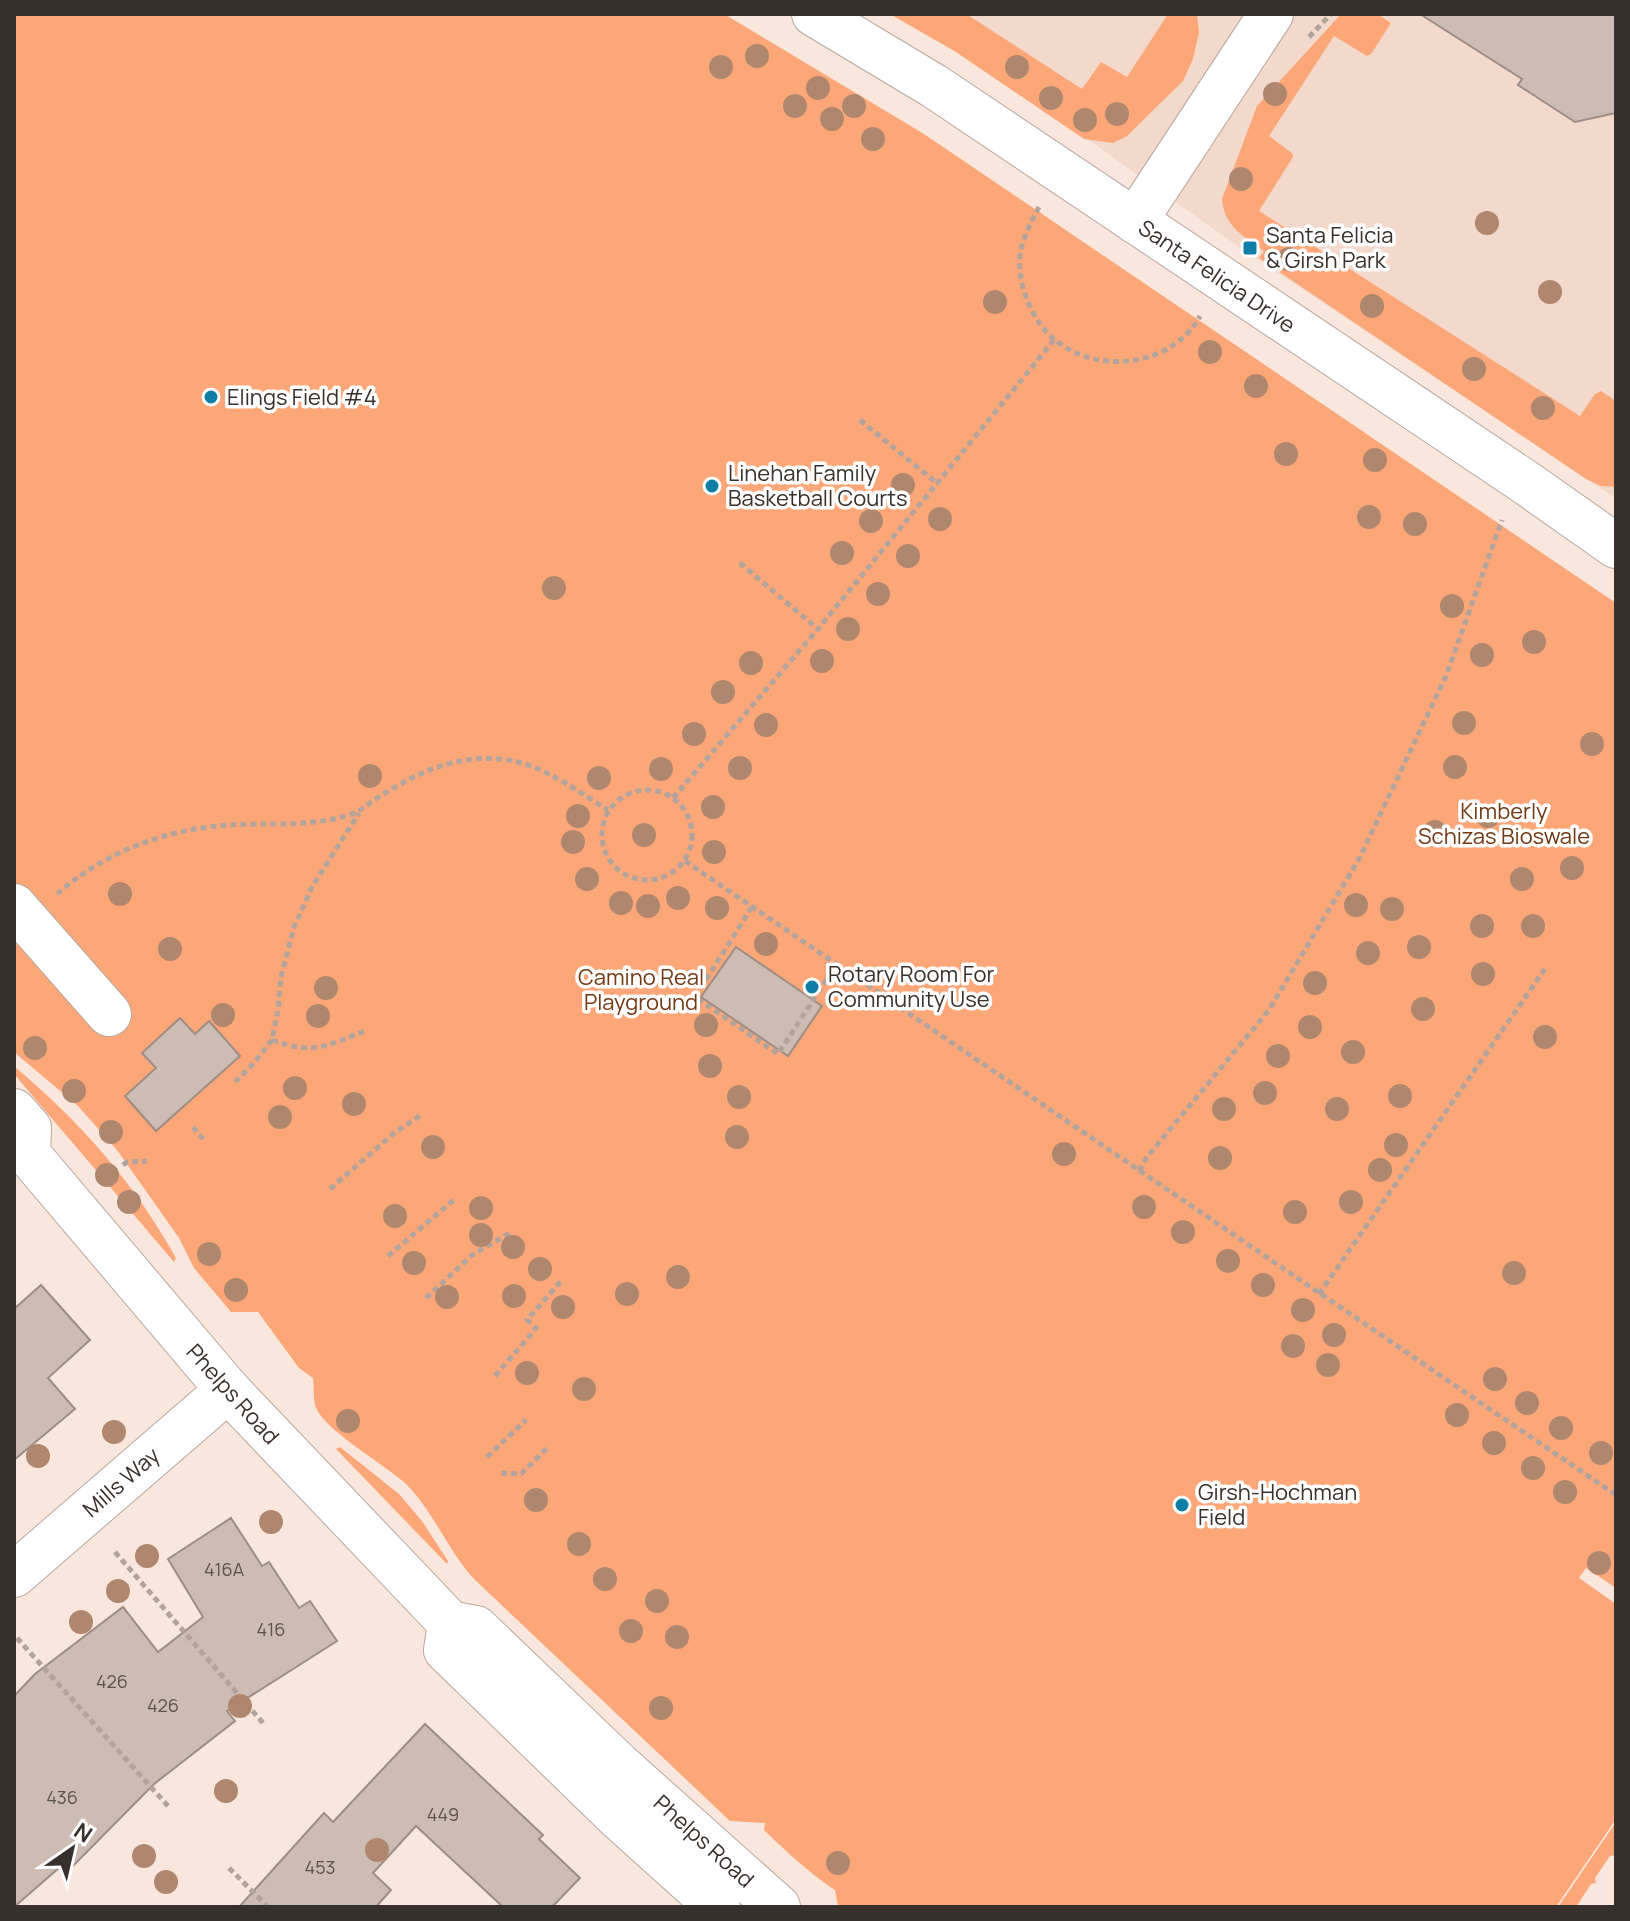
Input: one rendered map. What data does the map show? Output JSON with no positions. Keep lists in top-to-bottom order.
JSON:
{
  "streets": {
    "street": ["Santa Felicia Drive", "Phelps Road", "Mills Way"]
  },
  "crossings": [
    ["Phelps Road", "Mills Way"]
  ],
  "parks": ["Kimberly Schizas Bioswale", "Camino Real Playground"],
  "places": {
    "transit": ["Santa Felicia & Girsh Park"],
    "other": [
      "Elings Field #4",
      "Linehan Family Basketball Courts",
      "Rotary Room For Community Use",
      "Girsh-Hochman Field"
    ]
  },
  "house_numbers": [
    "416A",
    "416",
    "426",
    "426",
    "436",
    "449",
    "453"
  ],
  "north": "top right"
}
